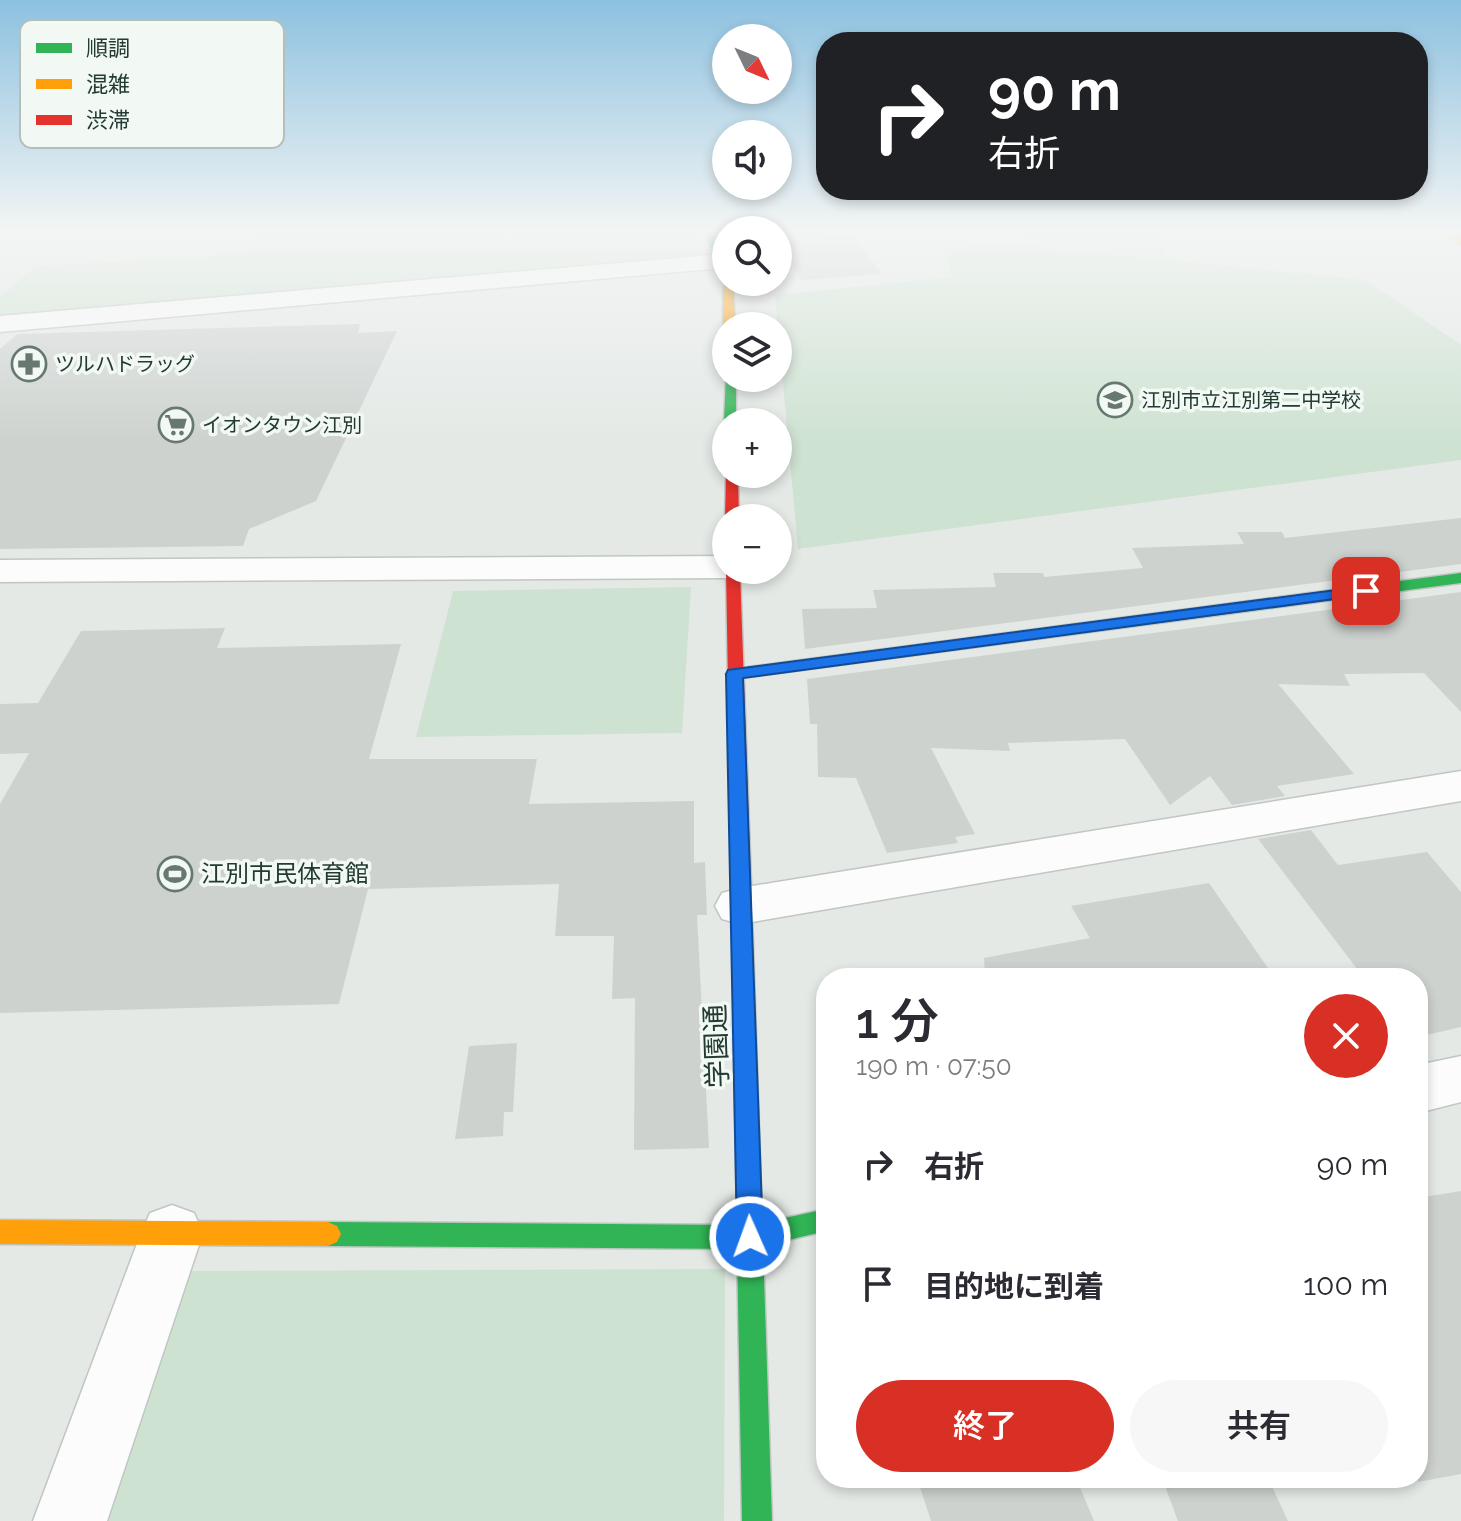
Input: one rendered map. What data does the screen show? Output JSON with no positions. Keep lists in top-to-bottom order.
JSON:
{
  "streets": {
    "street": ["学園通"]
  },
  "places": {
    "pharmacy": ["ツルハドラッグ"],
    "school or university": ["江別市立江別第二中学校"],
    "supermarket": ["イオンタウン江別"],
    "sports": ["江別市民体育館"]
  },
  "legend": ["順調", "混雑", "渋滞"],
  "north": "bottom right",
  "page": {
    "map_buttons": ["+", "−"],
    "turn": ["90 m", "右折"],
    "heading": ["1 分", "190 m · 07:50"],
    "list": [
      {
        "name": "右折",
        "value": "90 m"
      },
      {
        "name": "目的地に到着",
        "value": "100 m"
      }
    ],
    "buttons": ["終了", "共有"]
  }
}
